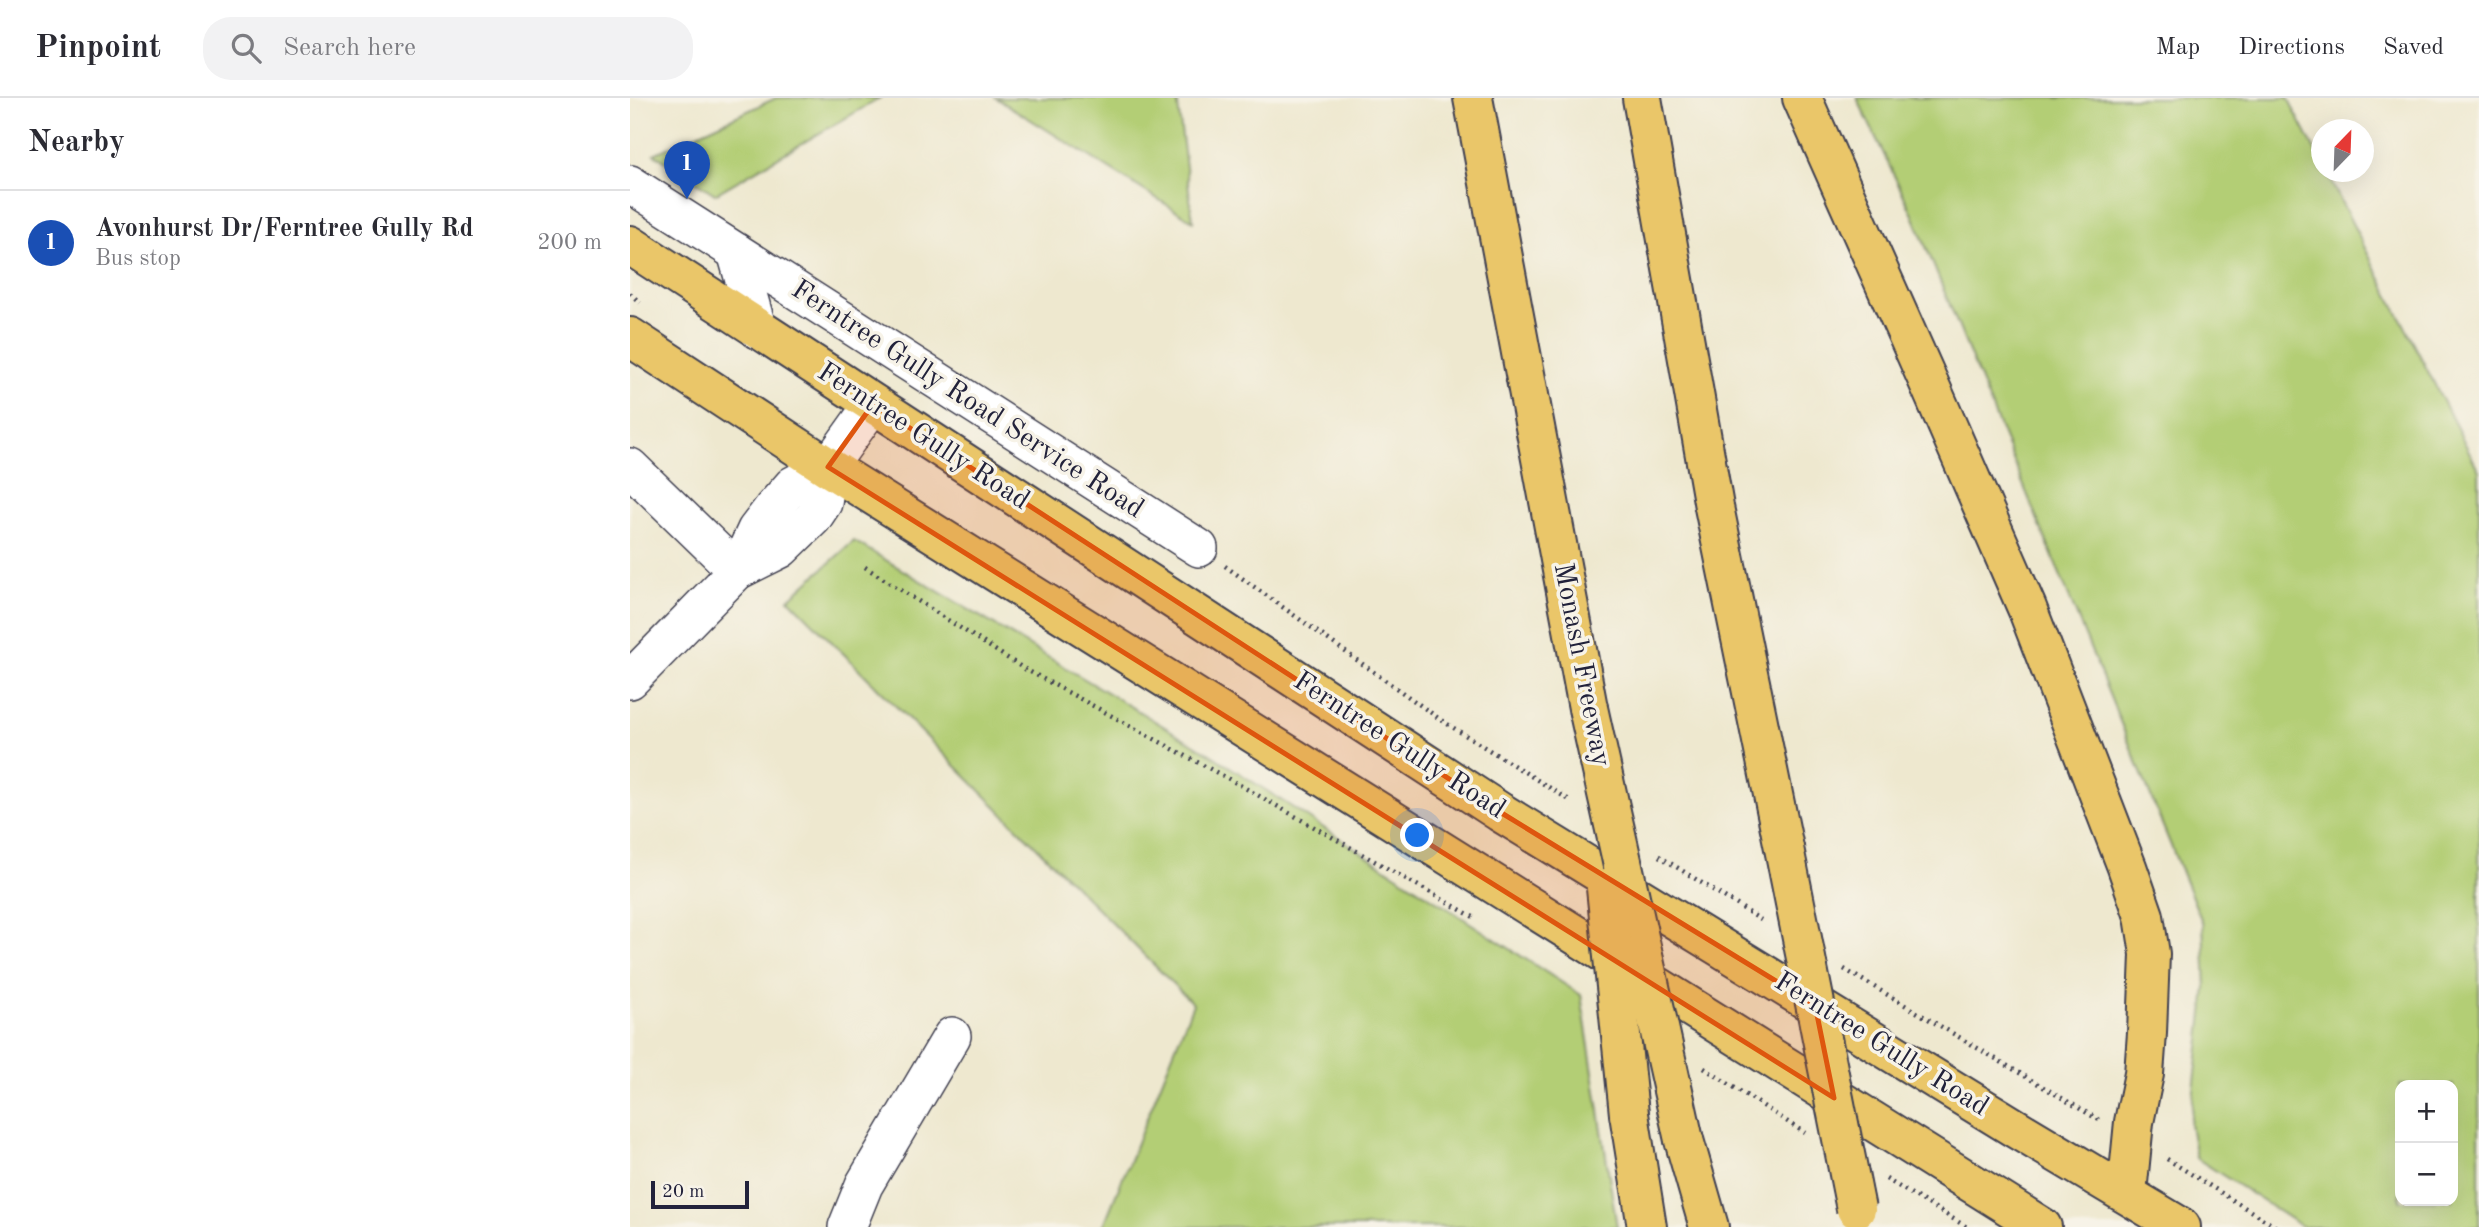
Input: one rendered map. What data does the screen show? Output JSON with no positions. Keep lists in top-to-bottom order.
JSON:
{
  "streets": {
    "main road": ["Ferntree Gully Road", "Monash Freeway"],
    "street": ["Ferntree Gully Road Service Road"]
  },
  "crossings": [
    ["Ferntree Gully Road Service Road", "Ferntree Gully Road"]
  ],
  "scale_bar": "20 m",
  "north": "top right",
  "page": {
    "header": "Pinpoint",
    "search": "Search here",
    "nav": ["Map", "Directions", "Saved"],
    "heading": "Nearby",
    "pins": "1",
    "list": [
      {
        "mark": "1",
        "name": "Avonhurst Dr/Ferntree Gully Rd",
        "note": "Bus stop",
        "value": "200 m"
      }
    ],
    "map_buttons": ["+", "−"],
    "scale": "20 m"
  }
}
